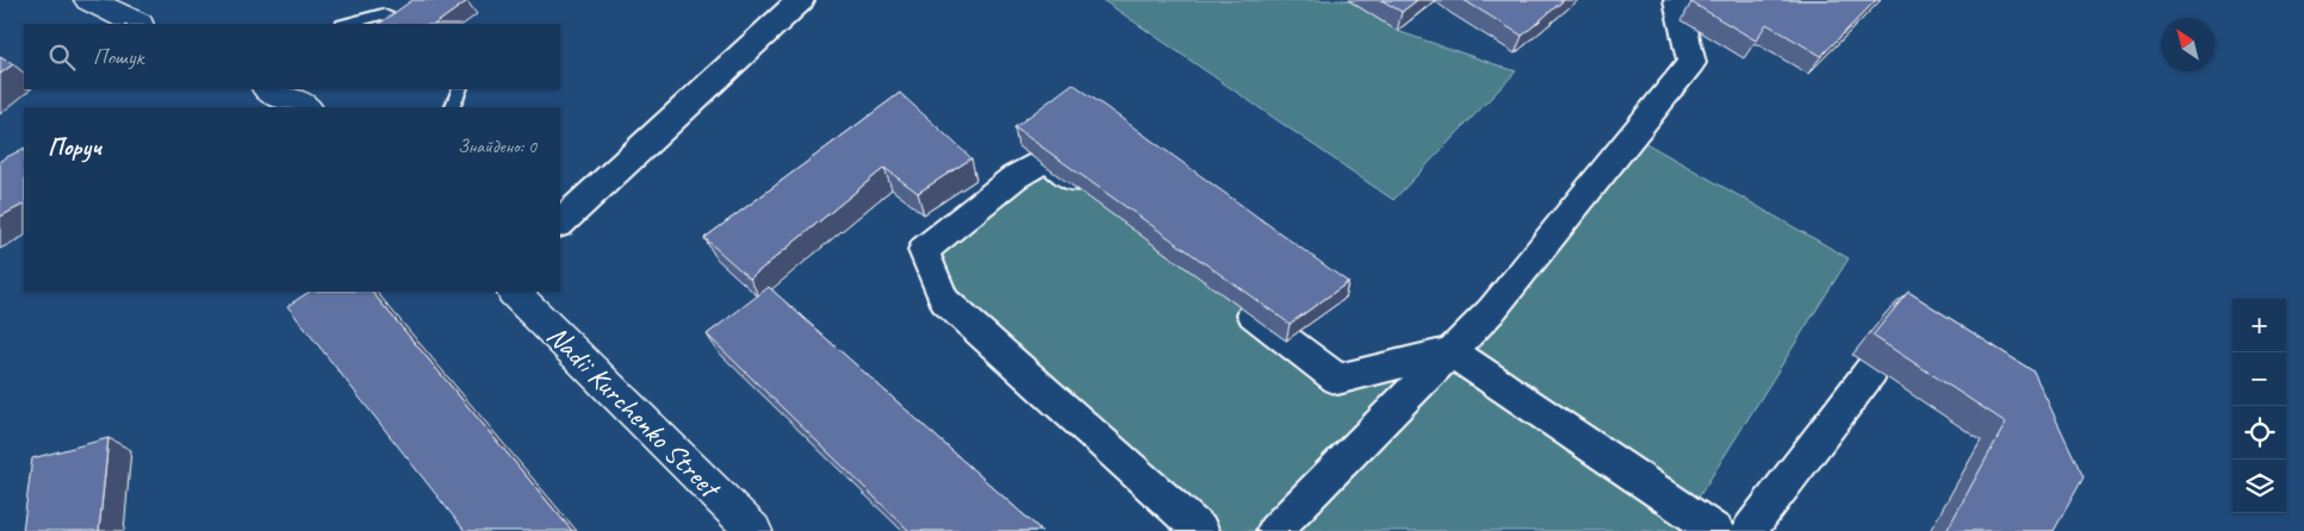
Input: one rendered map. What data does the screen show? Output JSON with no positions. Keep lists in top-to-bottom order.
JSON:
{
  "streets": {
    "street": ["Nadii Kurchenko Street"]
  },
  "north": "top left",
  "page": {
    "search": "Пошук",
    "heading": ["Поруч", "Знайдено: 0"],
    "map_buttons": ["+", "−"]
  }
}
